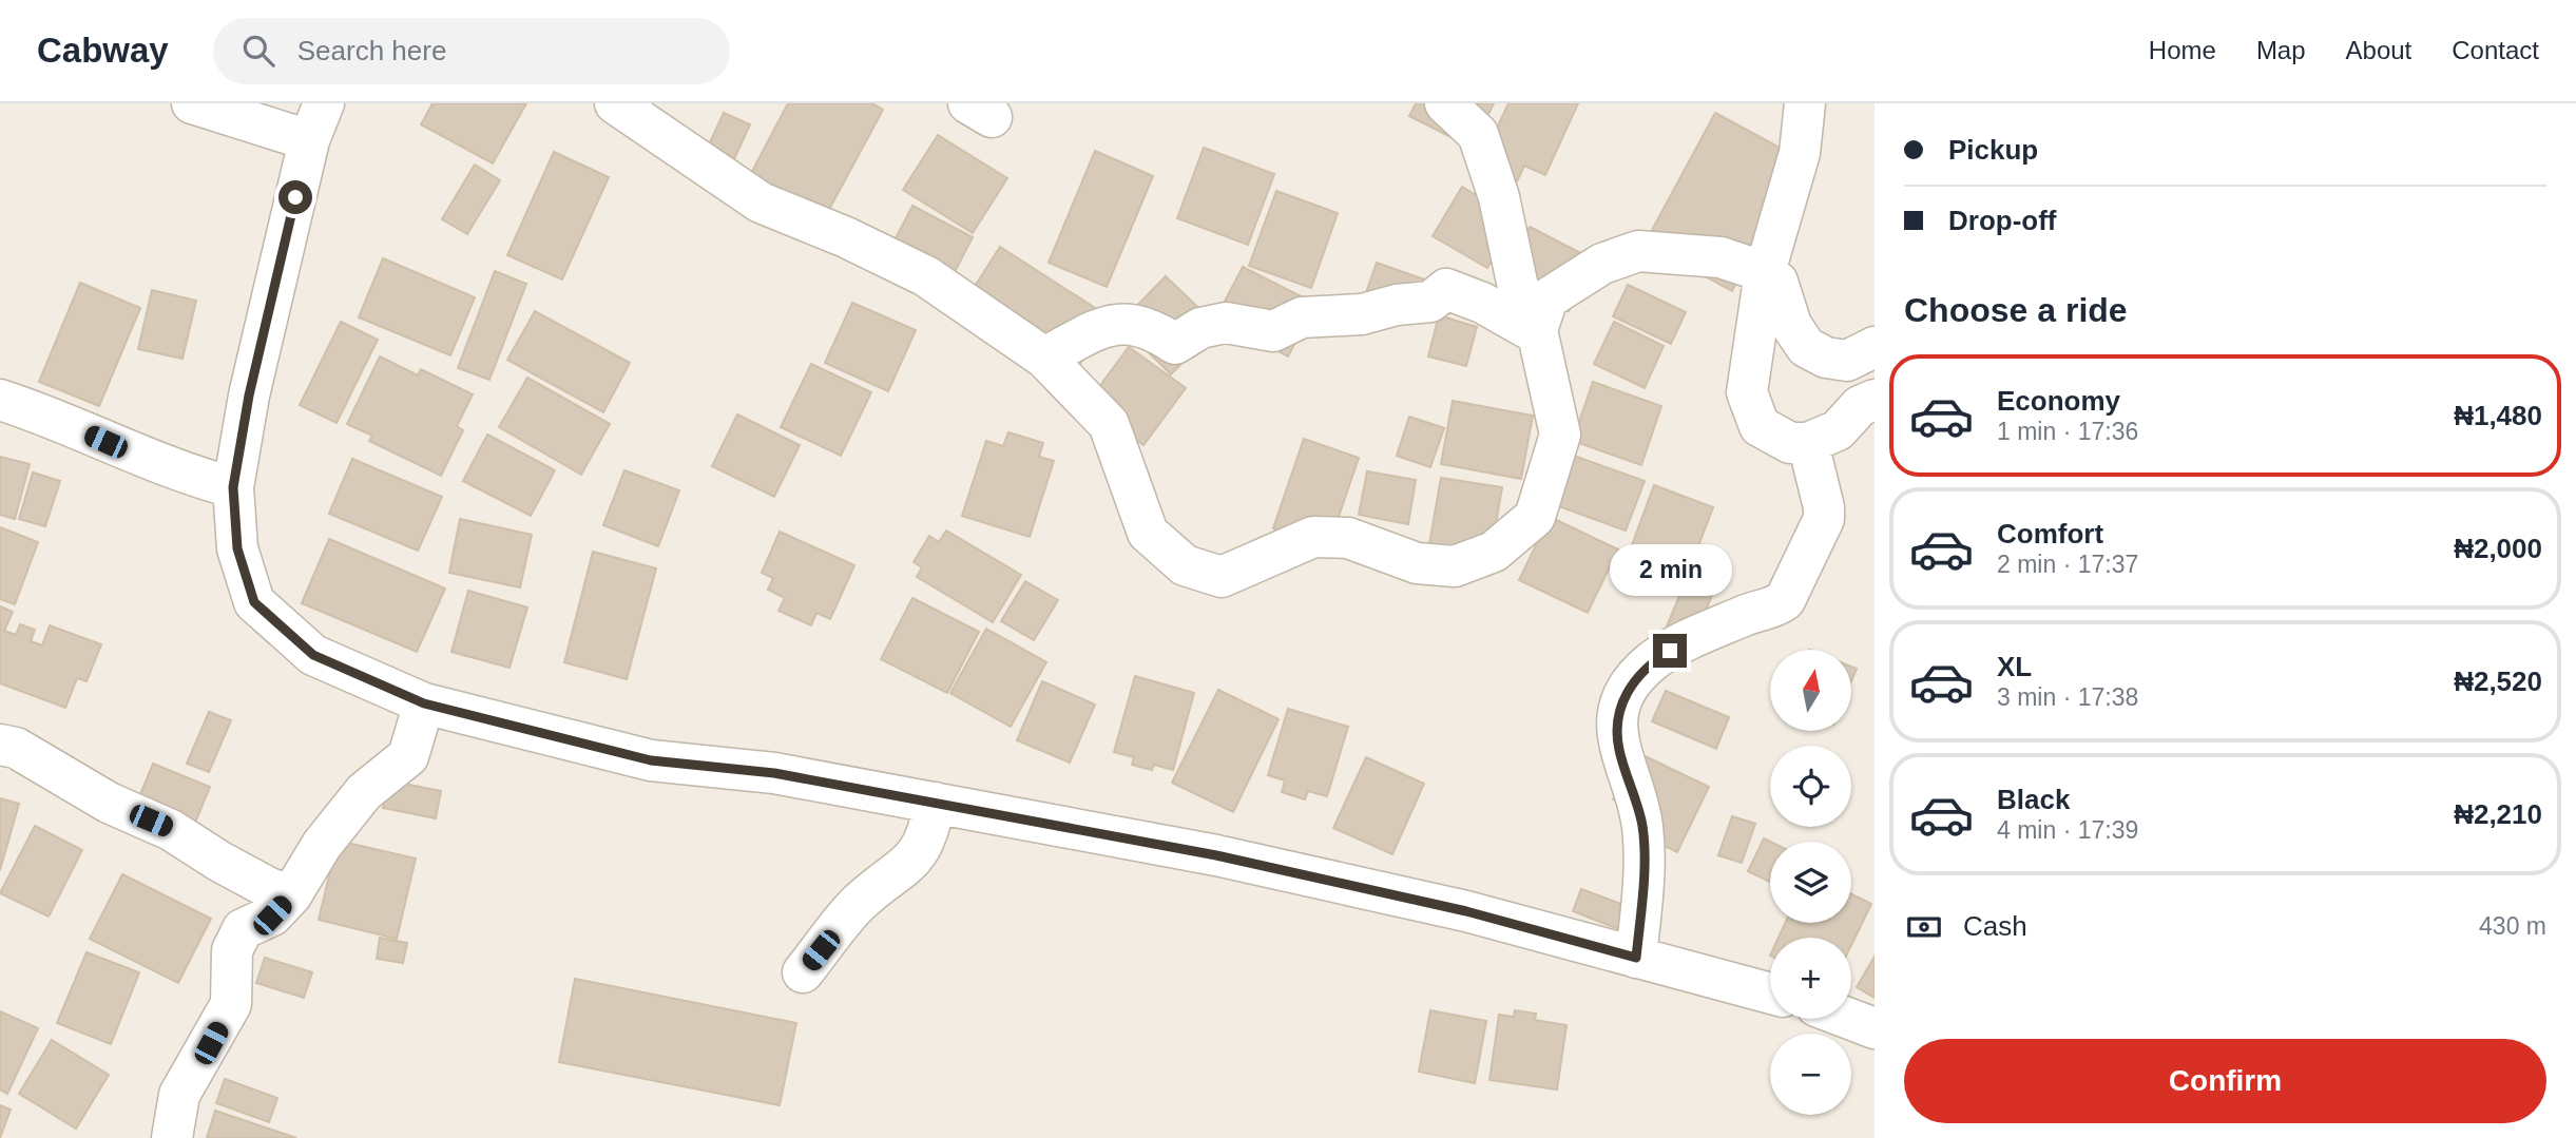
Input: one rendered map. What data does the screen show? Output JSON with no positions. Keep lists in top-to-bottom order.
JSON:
{
  "north": "top",
  "page": {
    "header": "Cabway",
    "search": "Search here",
    "nav": [
      "Home",
      "Map",
      "About",
      "Contact"
    ],
    "banner": ["Pickup", "Drop-off"],
    "heading": "Choose a ride",
    "list": [
      {
        "name": "Economy",
        "note": "1 min · 17:36",
        "value": "₦1,480"
      },
      {
        "name": "Comfort",
        "note": "2 min · 17:37",
        "value": "₦2,000"
      },
      {
        "name": "XL",
        "note": "3 min · 17:38",
        "value": "₦2,520"
      },
      {
        "name": "Black",
        "note": "4 min · 17:39",
        "value": "₦2,210"
      }
    ],
    "bubble": "2 min",
    "map_buttons": ["+", "−"],
    "pay": ["Cash", "430 m"],
    "buttons": "Confirm"
  }
}
